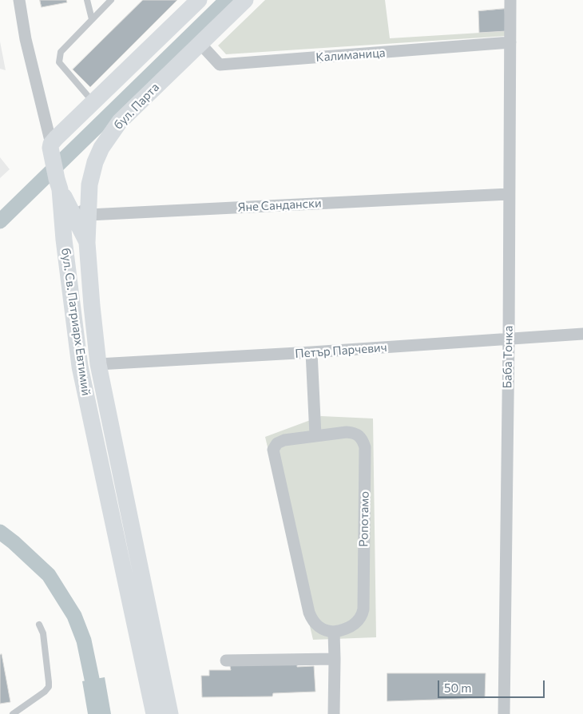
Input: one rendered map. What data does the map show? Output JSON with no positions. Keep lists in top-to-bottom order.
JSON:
{
  "streets": {
    "main road": ["бул. Парта", "бул. Св. Патриарх Евтимий"],
    "street": [
      "Калиманица",
      "Яне Сандански",
      "Петър Парчевич",
      "Баба Тонка",
      "Ропотамо"
    ]
  },
  "crossings": [
    ["Калиманица", "бул. Парта"],
    ["Калиманица", "Баба Тонка"],
    ["бул. Парта", "Яне Сандански"],
    ["бул. Парта", "бул. Св. Патриарх Евтимий"],
    ["Яне Сандански", "Баба Тонка"],
    ["бул. Св. Патриарх Евтимий", "Петър Парчевич"],
    ["Петър Парчевич", "Баба Тонка"]
  ],
  "scale_bar": "50 m"
}
